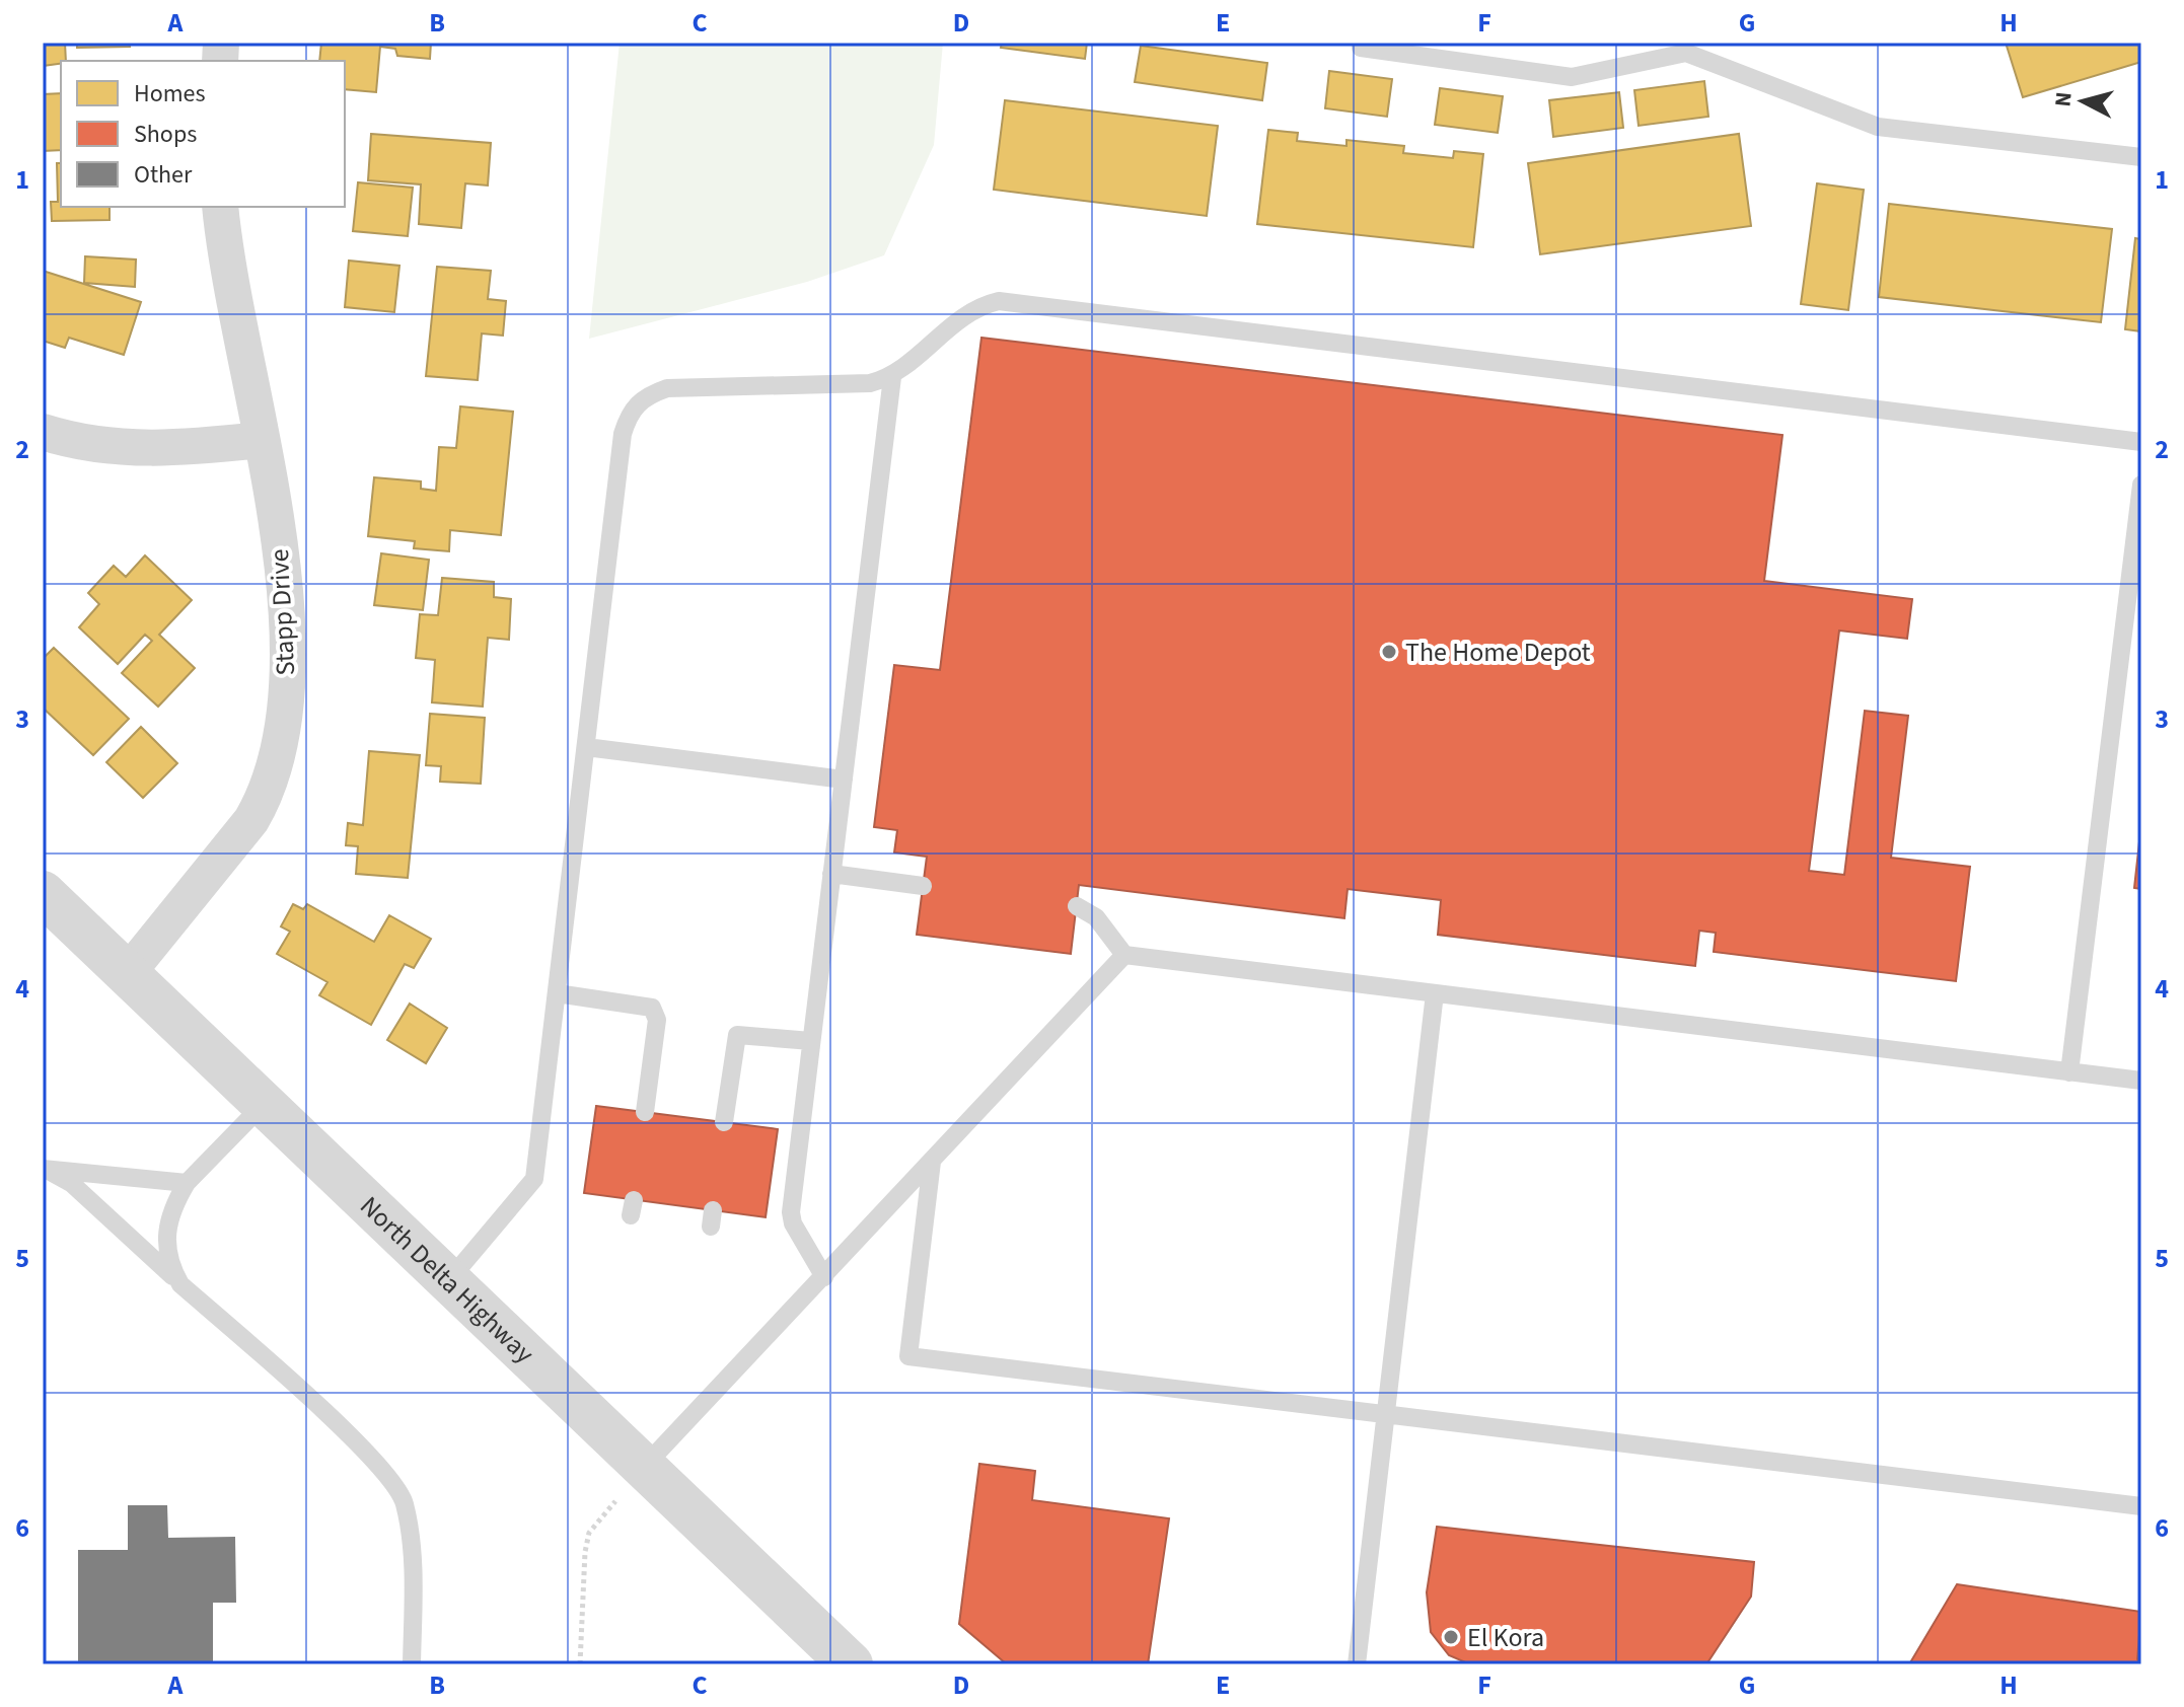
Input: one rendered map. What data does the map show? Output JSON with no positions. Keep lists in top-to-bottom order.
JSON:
{
  "streets": {
    "street": ["Stapp Drive", "North Delta Highway"]
  },
  "crossings": [
    ["Stapp Drive", "North Delta Highway"]
  ],
  "places": ["The Home Depot", "El Kora"],
  "legend": ["Homes", "Shops", "Other"],
  "north": "left",
  "grid": {
    "columns": [
      "A",
      "B",
      "C",
      "D",
      "E",
      "F",
      "G",
      "H"
    ],
    "rows": [
      "1",
      "2",
      "3",
      "4",
      "5",
      "6"
    ]
  }
}
